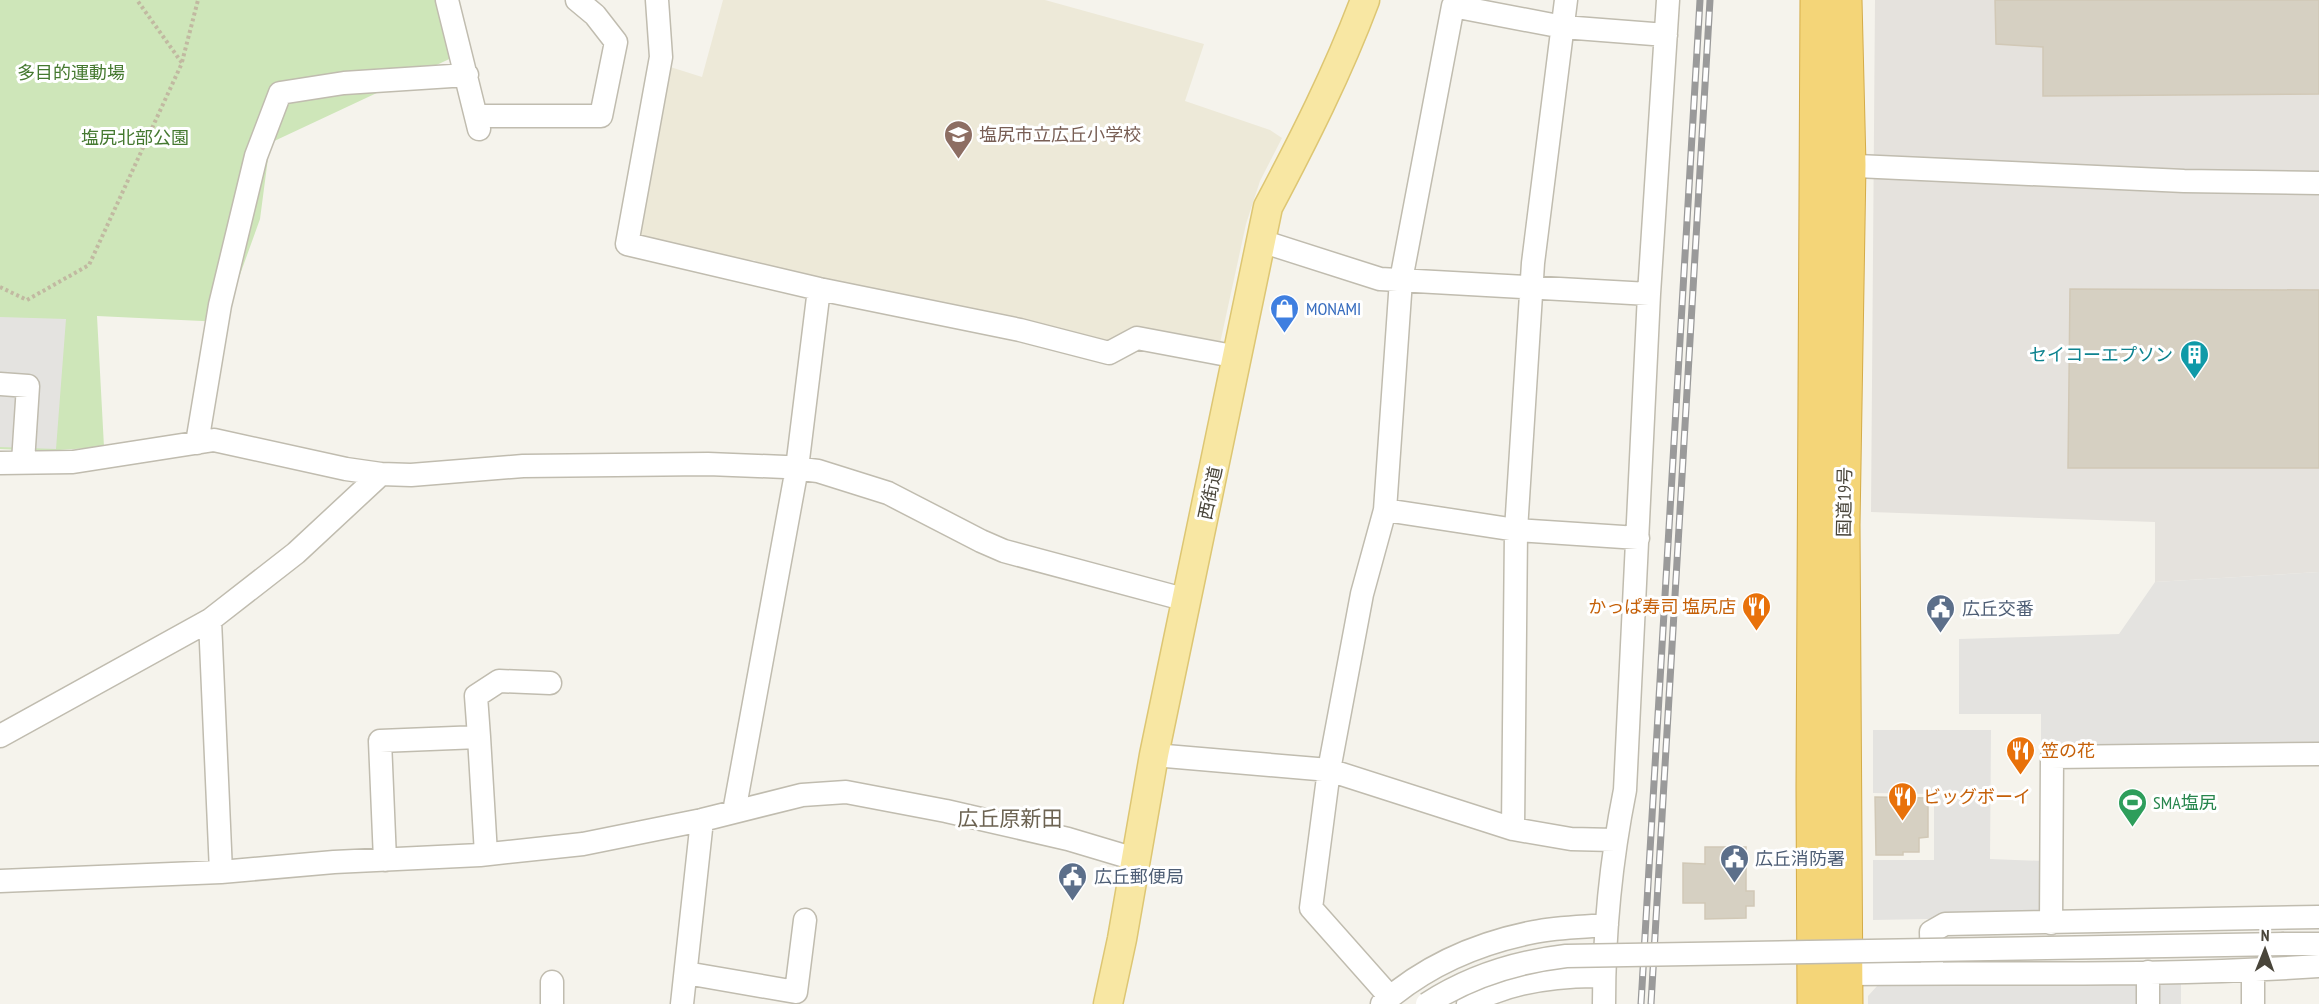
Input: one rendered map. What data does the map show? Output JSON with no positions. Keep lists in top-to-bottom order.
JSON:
{
  "streets": {
    "highway": ["国道19号"],
    "main road": ["西街道"]
  },
  "districts": ["広丘原新田"],
  "parks": ["多目的運動場", "塩尻北部公園"],
  "places": {
    "school or university": ["塩尻市立広丘小学校"],
    "shop": ["MONAMI"],
    "building": ["セイコーエプソン"],
    "restaurant": ["かっぱ寿司 塩尻店", "笠の花", "ビッグボーイ"],
    "public building": ["広丘交番", "広丘消防署", "広丘郵便局"],
    "sports": ["SMA塩尻"]
  },
  "north": "top"
}
